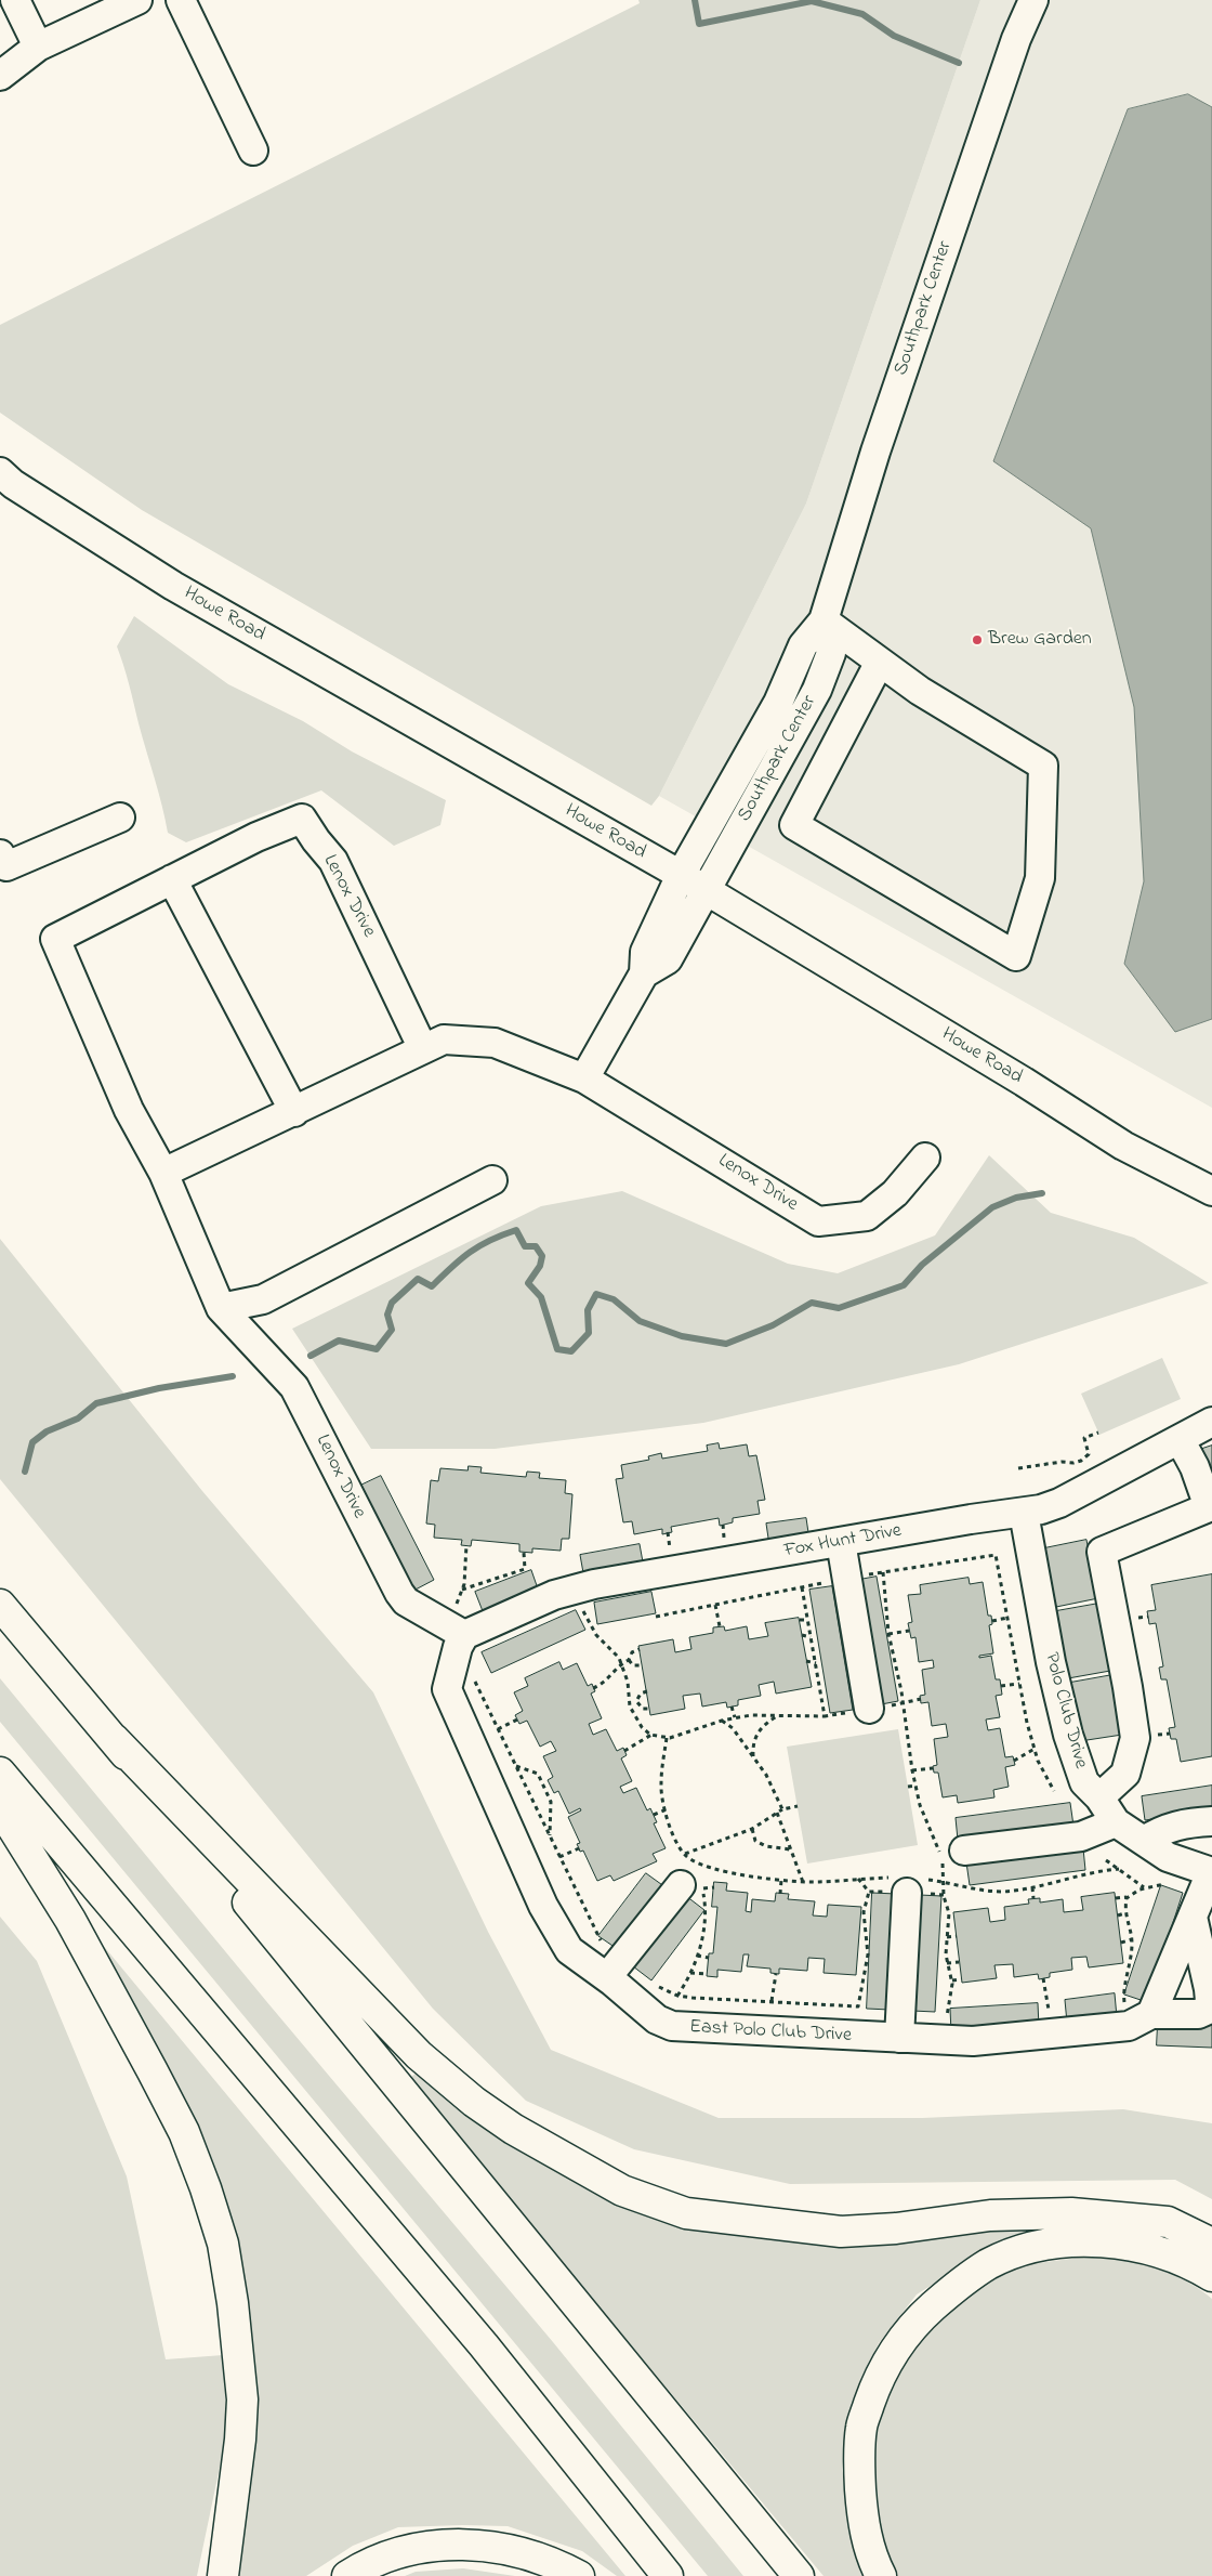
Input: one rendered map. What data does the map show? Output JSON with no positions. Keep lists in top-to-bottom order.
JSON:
{
  "streets": {
    "street": [
      "Southpark Center",
      "Howe Road",
      "Lenox Drive",
      "Fox Hunt Drive",
      "Polo Club Drive",
      "East Polo Club Drive"
    ]
  },
  "crossings": [
    ["Southpark Center", "Howe Road"],
    ["Lenox Drive", "Fox Hunt Drive"],
    ["Lenox Drive", "East Polo Club Drive"],
    ["Fox Hunt Drive", "Polo Club Drive"],
    ["Fox Hunt Drive", "East Polo Club Drive"],
    ["Polo Club Drive", "East Polo Club Drive"]
  ],
  "places": ["Brew Garden"]
}
